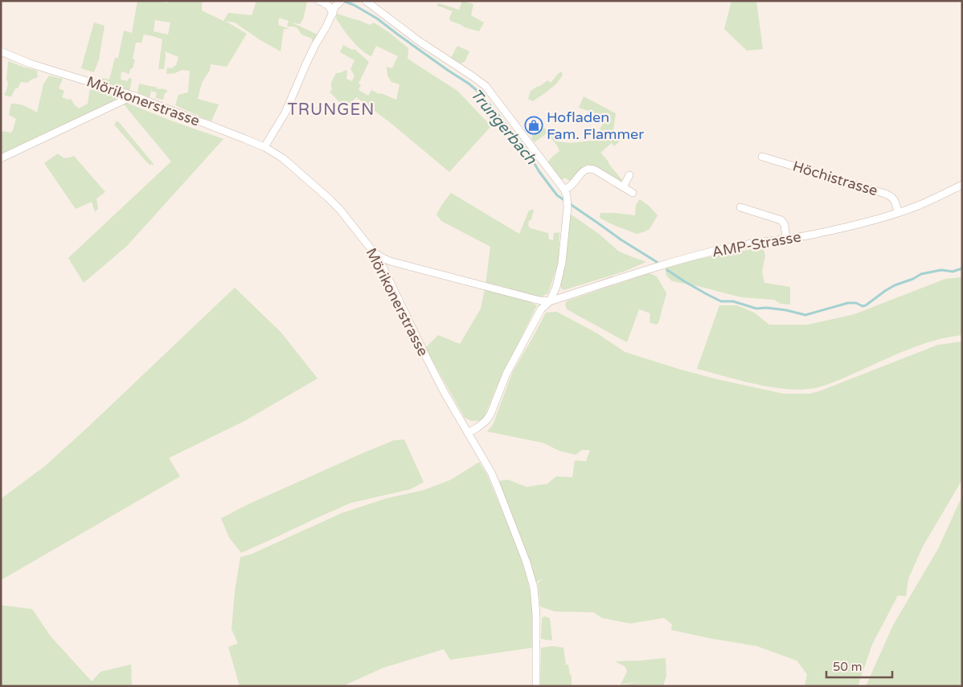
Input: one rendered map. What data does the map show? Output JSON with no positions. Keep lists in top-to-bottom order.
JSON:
{
  "streets": {
    "street": ["Mörikonerstrasse", "Höchistrasse", "AMP-Strasse"]
  },
  "crossings": [
    ["Mörikonerstrasse", "AMP-Strasse"],
    ["Höchistrasse", "AMP-Strasse"]
  ],
  "districts": ["TRUNGEN"],
  "water": ["Trungerbach"],
  "places": {
    "shop": ["Hofladen Fam. Flammer"]
  },
  "scale_bar": "50 m"
}
